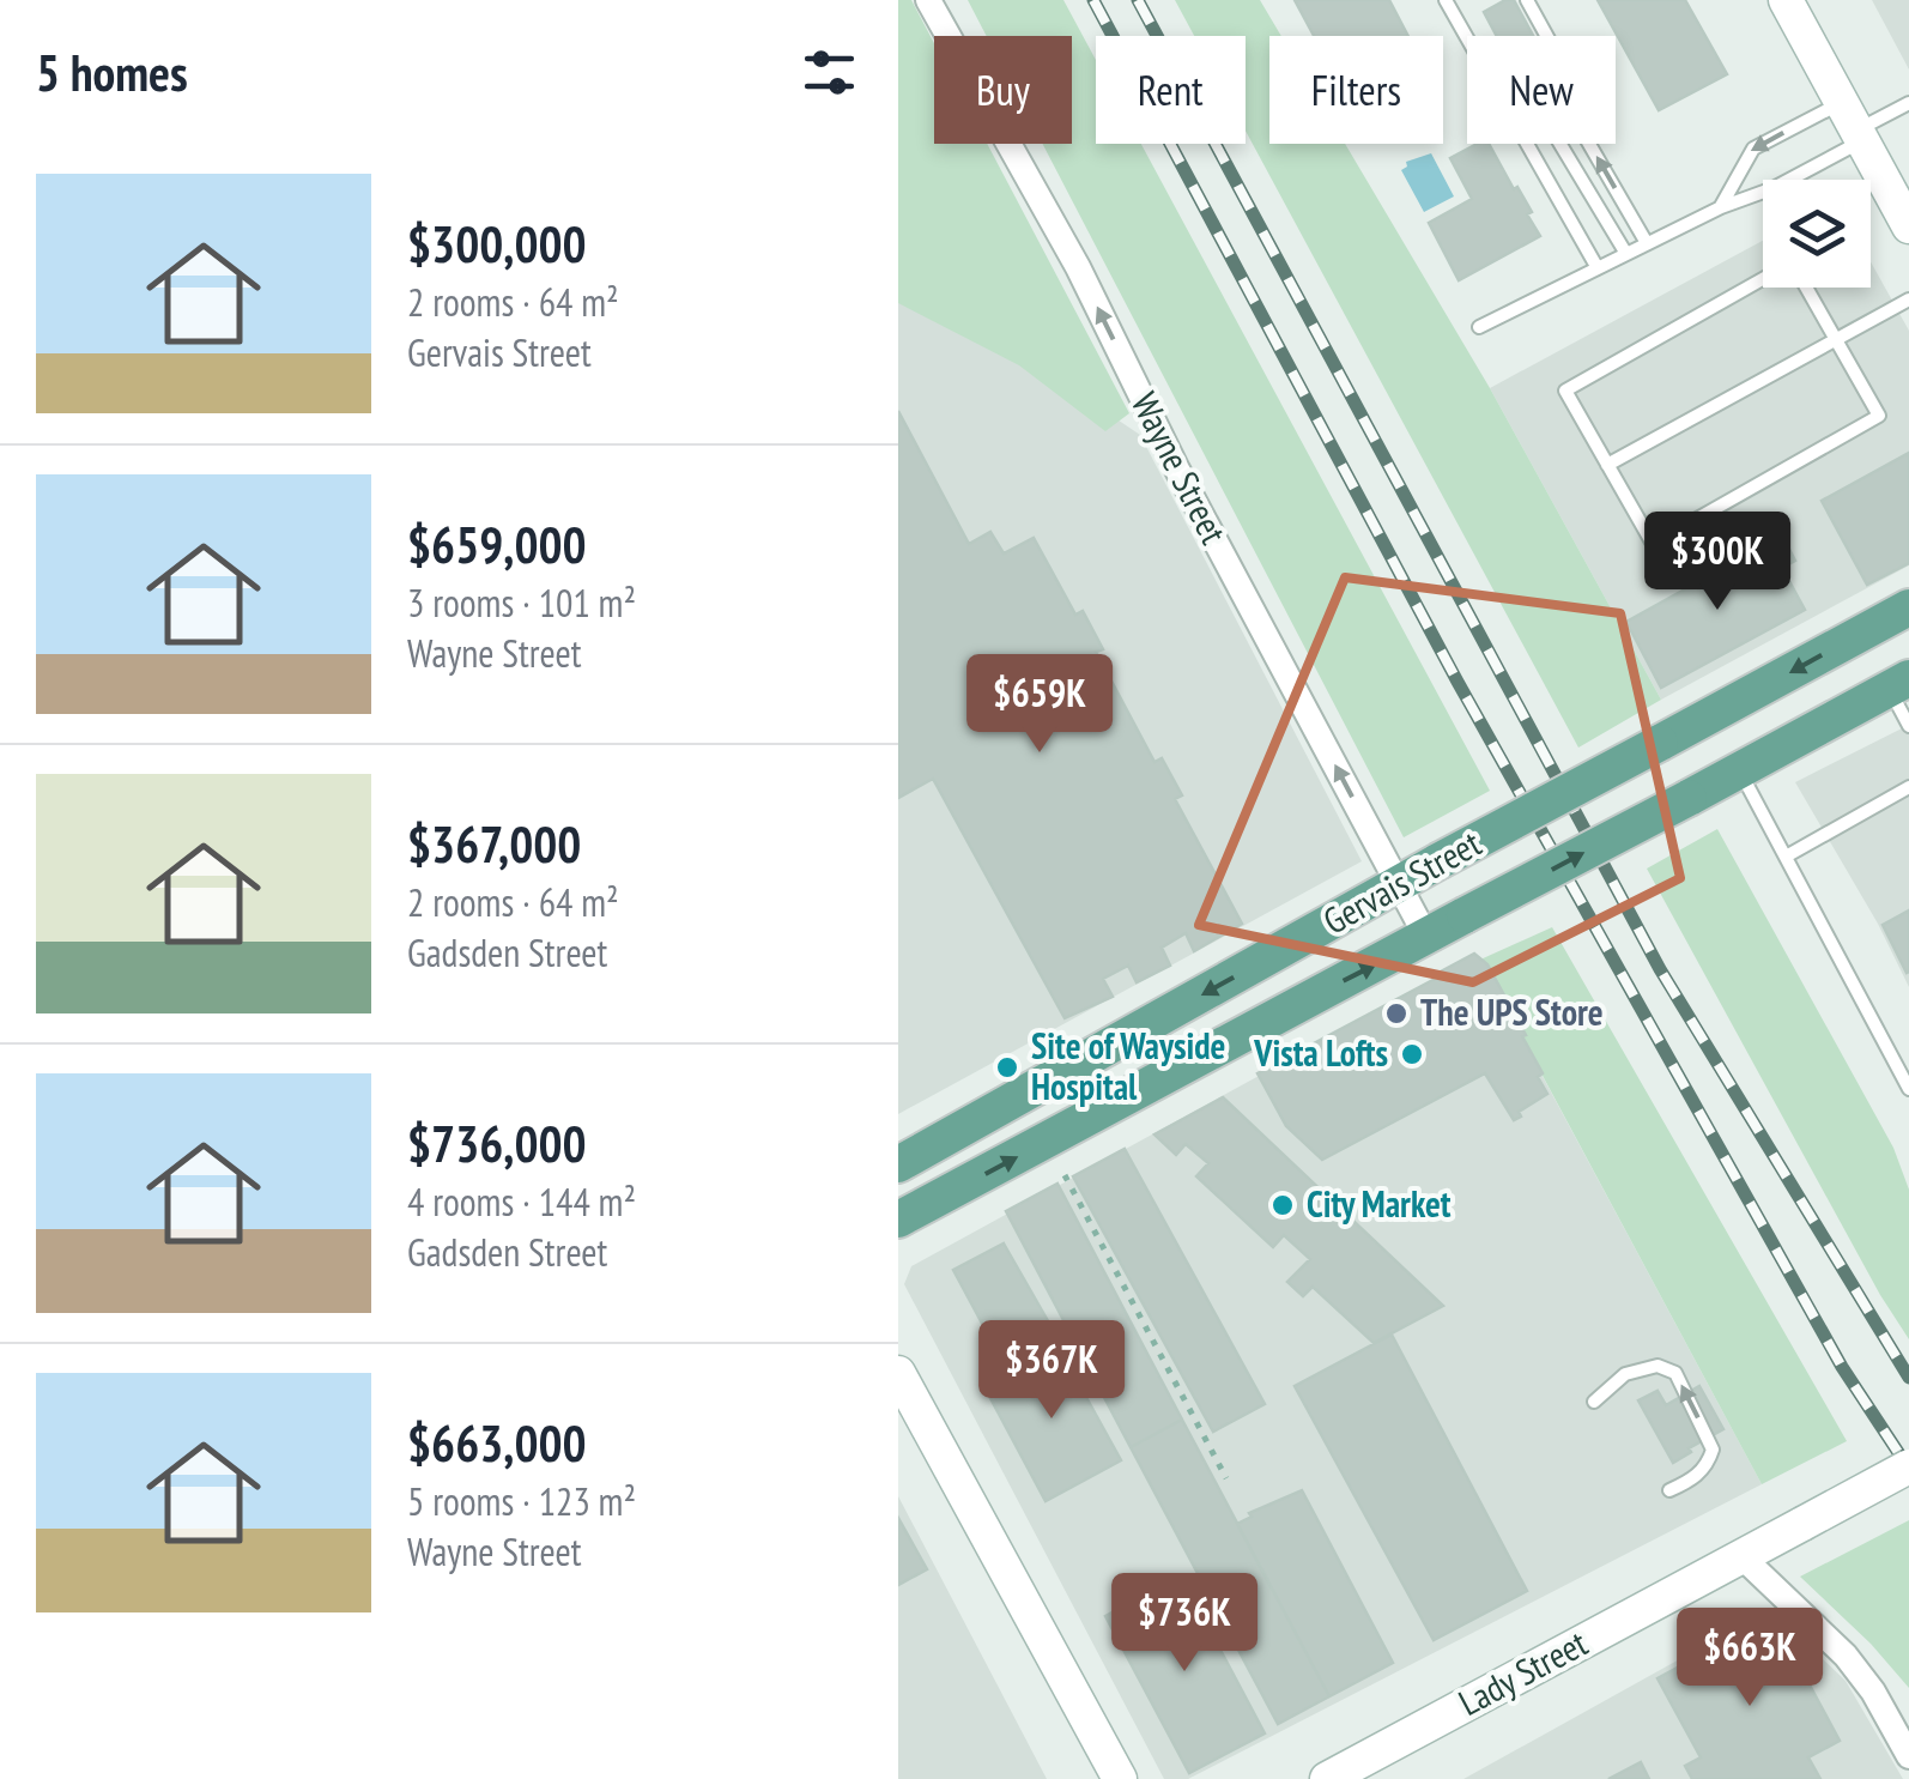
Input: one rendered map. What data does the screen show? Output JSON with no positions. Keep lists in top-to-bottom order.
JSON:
{
  "streets": {
    "main road": ["Gervais Street"],
    "street": ["Wayne Street", "Lady Street"]
  },
  "crossings": [
    ["Wayne Street", "Gervais Street"]
  ],
  "one_way": ["Wayne Street"],
  "places": [
    "The UPS Store",
    "Vista Lofts",
    "Site of Wayside Hospital",
    "City Market"
  ],
  "page": {
    "heading": "5 homes",
    "chip": [
      "Buy",
      "Rent",
      "Filters",
      "New"
    ],
    "list": [
      {
        "name": "$300,000",
        "note": "2 rooms · 64 m² · Gervais Street"
      },
      {
        "name": "$659,000",
        "note": "3 rooms · 101 m² · Wayne Street"
      },
      {
        "name": "$367,000",
        "note": "2 rooms · 64 m² · Gadsden Street"
      },
      {
        "name": "$736,000",
        "note": "4 rooms · 144 m² · Gadsden Street"
      },
      {
        "name": "$663,000",
        "note": "5 rooms · 123 m² · Wayne Street"
      }
    ],
    "price": [
      "$300K",
      "$659K",
      "$367K",
      "$736K",
      "$663K"
    ]
  }
}
